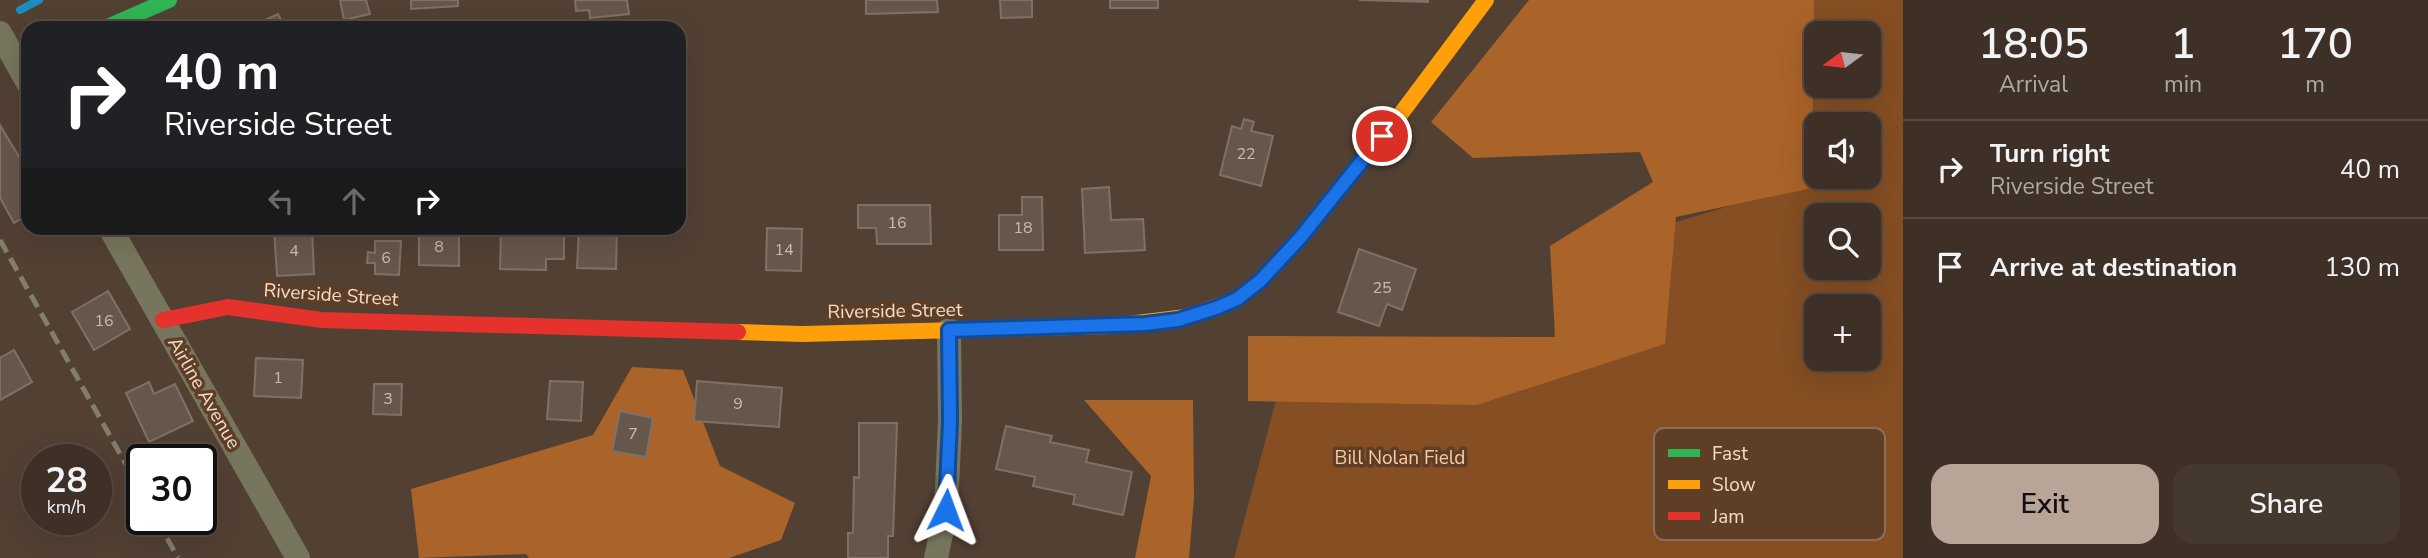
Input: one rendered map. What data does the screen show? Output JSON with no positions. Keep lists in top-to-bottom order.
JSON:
{
  "streets": {
    "street": ["Riverside Street", "Airline Avenue"]
  },
  "crossings": [
    ["Riverside Street", "Airline Avenue"]
  ],
  "parks": ["Bill Nolan Field"],
  "house_numbers": [
    "22",
    "16",
    "18",
    "8",
    "14",
    "4",
    "6",
    "25",
    "16",
    "1",
    "3",
    "9",
    "7"
  ],
  "legend": ["Fast", "Slow", "Jam"],
  "north": "left",
  "page": {
    "eta": [
      "18:05",
      "Arrival",
      "1",
      "min",
      "170",
      "m"
    ],
    "map_buttons": "+",
    "turn": ["40 m", "Riverside Street"],
    "list": [
      {
        "name": "Turn right",
        "note": "Riverside Street",
        "value": "40 m"
      },
      {
        "name": "Arrive at destination",
        "value": "130 m"
      }
    ],
    "speed": "28 km/h",
    "limit": "30",
    "buttons": ["Exit", "Share"]
  }
}
